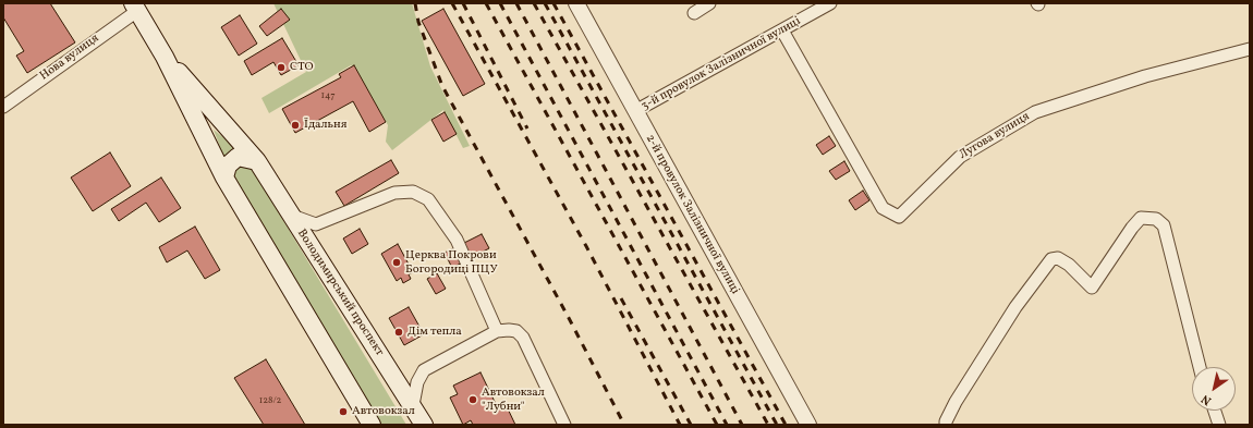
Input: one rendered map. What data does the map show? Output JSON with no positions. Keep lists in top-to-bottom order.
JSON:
{
  "streets": {
    "main road": ["Володимирський проспект"],
    "street": [
      "Нова вулиця",
      "3-й провулок Залізничної вулиці",
      "Лугова вулиця",
      "2-й провулок Залізничної вулиці"
    ]
  },
  "crossings": [
    ["Нова вулиця", "Володимирський проспект"],
    ["3-й провулок Залізничної вулиці", "Лугова вулиця"],
    ["3-й провулок Залізничної вулиці", "2-й провулок Залізничної вулиці"]
  ],
  "places": [
    "СТО",
    "Їдальня",
    "Церква Покрови Богородиці ПЦУ",
    "Дім тепла",
    "Автовокзал \"Лубни\"",
    "Автовокзал"
  ],
  "house_numbers": ["147", "128/2"],
  "north": "bottom left"
}
